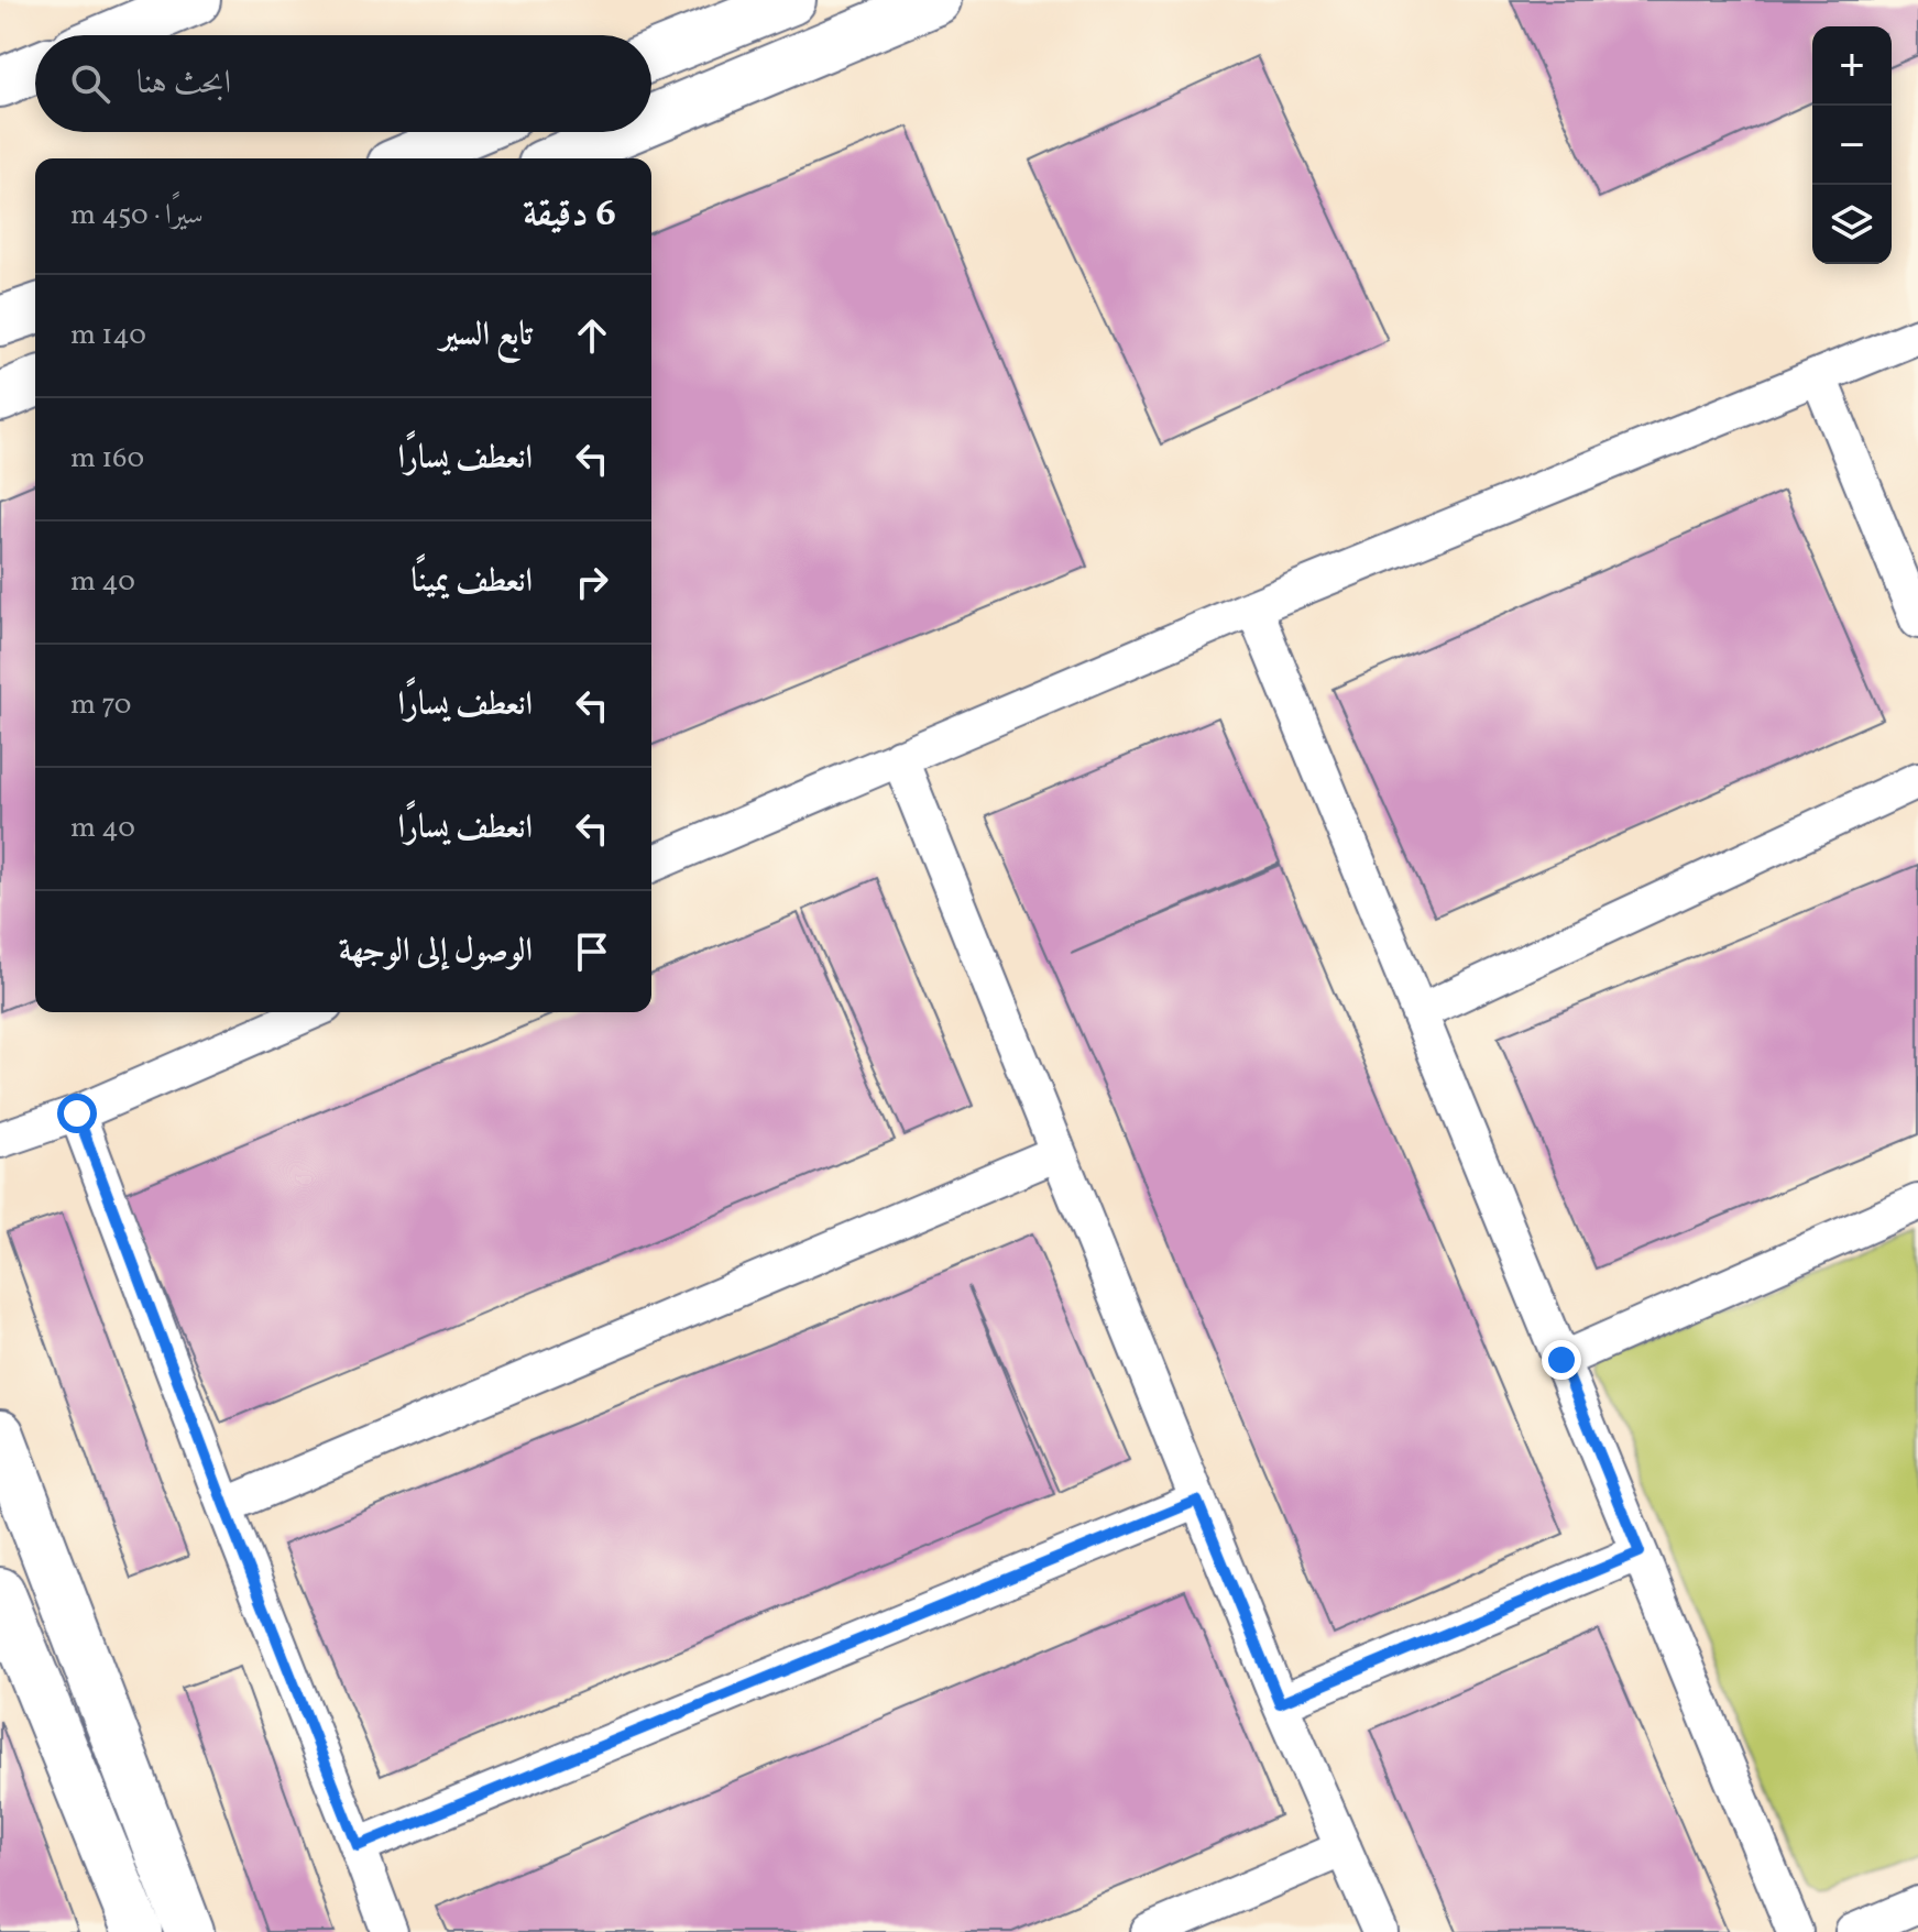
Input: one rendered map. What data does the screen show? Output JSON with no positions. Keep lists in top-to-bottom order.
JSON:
{
  "page": {
    "map_buttons": ["+", "−"],
    "search": "ابحث هنا",
    "heading": ["6 دقيقة", "سيرًا · 450 m"],
    "list": [
      ["تابع السير", "140 m"],
      ["انعطف يسارًا", "160 m"],
      ["انعطف يمينًا", "40 m"],
      ["انعطف يسارًا", "70 m"],
      ["انعطف يسارًا", "40 m"],
      "الوصول إلى الوجهة"
    ]
  }
}
